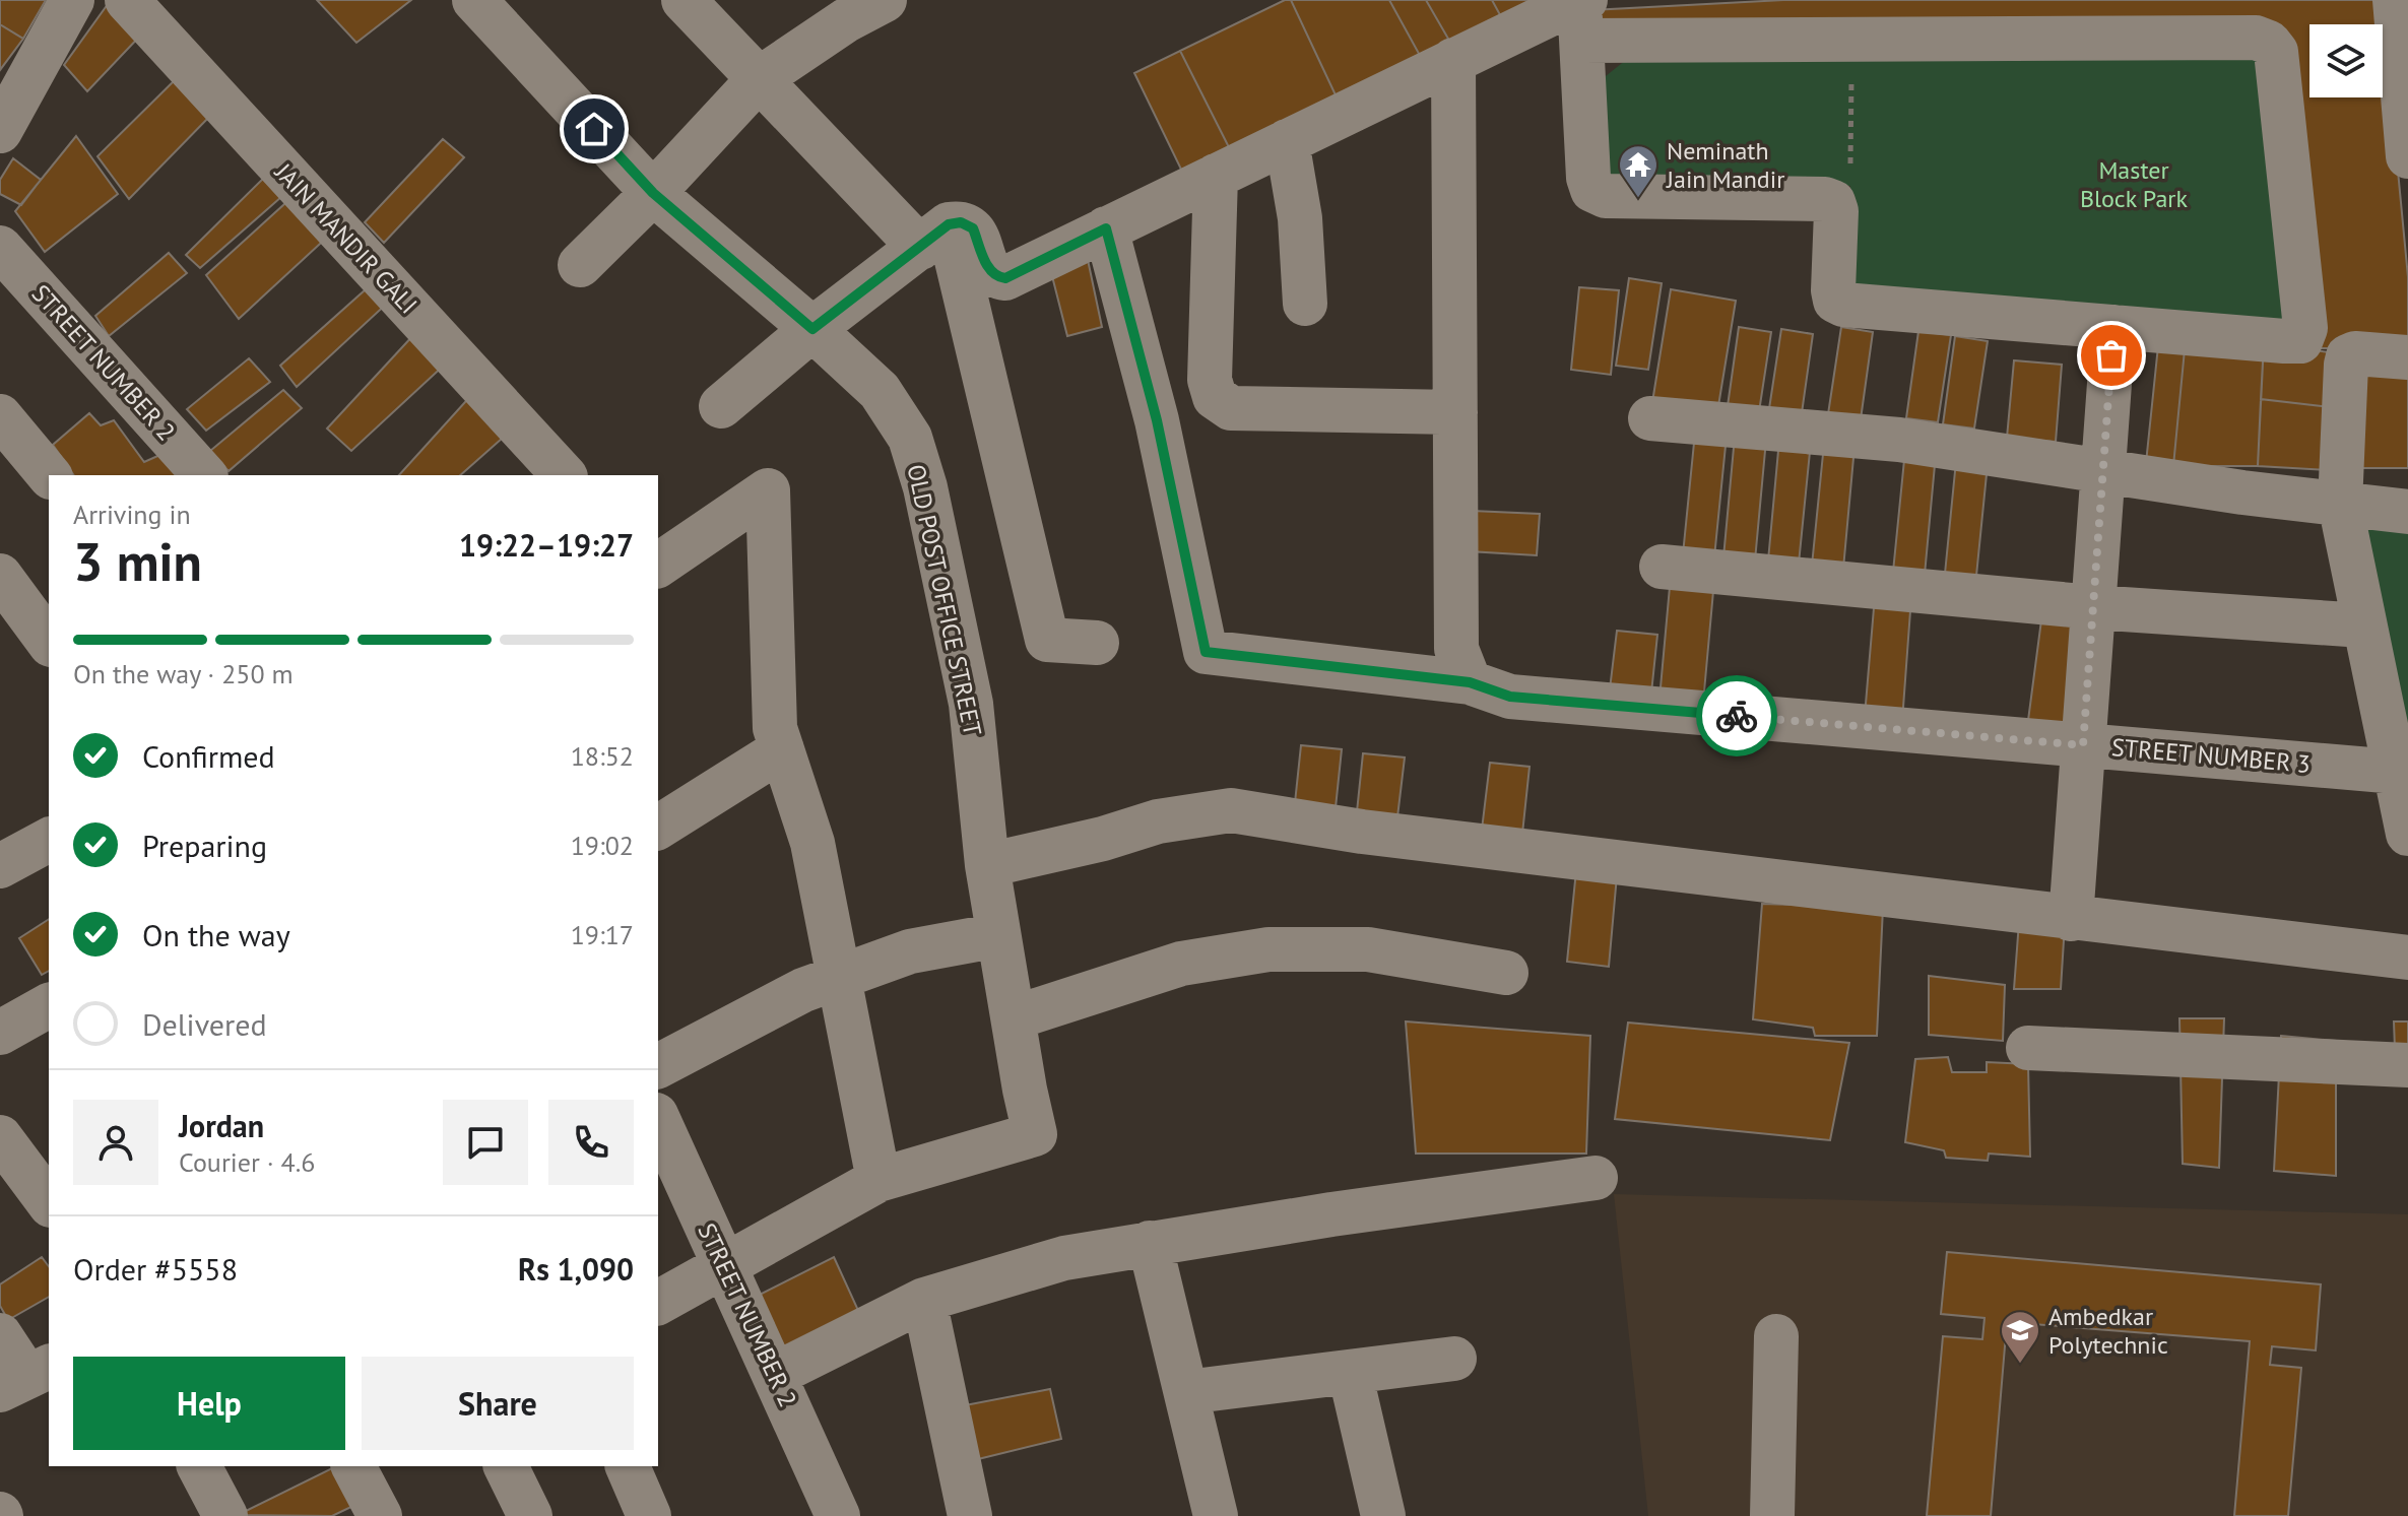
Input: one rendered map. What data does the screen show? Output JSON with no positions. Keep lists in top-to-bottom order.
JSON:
{
  "streets": {
    "street": [
      "JAIN MANDIR GALI",
      "STREET NUMBER 2",
      "OLD POST OFFICE STREET",
      "STREET NUMBER 3"
    ]
  },
  "parks": ["Master Block Park"],
  "places": {
    "temple": ["Neminath Jain Mandir"],
    "school or university": ["Ambedkar Polytechnic"]
  },
  "page": {
    "heading": ["3 min", "Arriving in", "19:22–19:27"],
    "panel": [
      "Jordan",
      "Courier · 4.6",
      "Order #5558",
      "Rs 1,090"
    ],
    "bar": "On the way · 250 m",
    "list": [
      ["Confirmed", "18:52"],
      ["Preparing", "19:02"],
      ["On the way", "19:17"],
      "Delivered"
    ],
    "buttons": ["Help", "Share"]
  }
}
